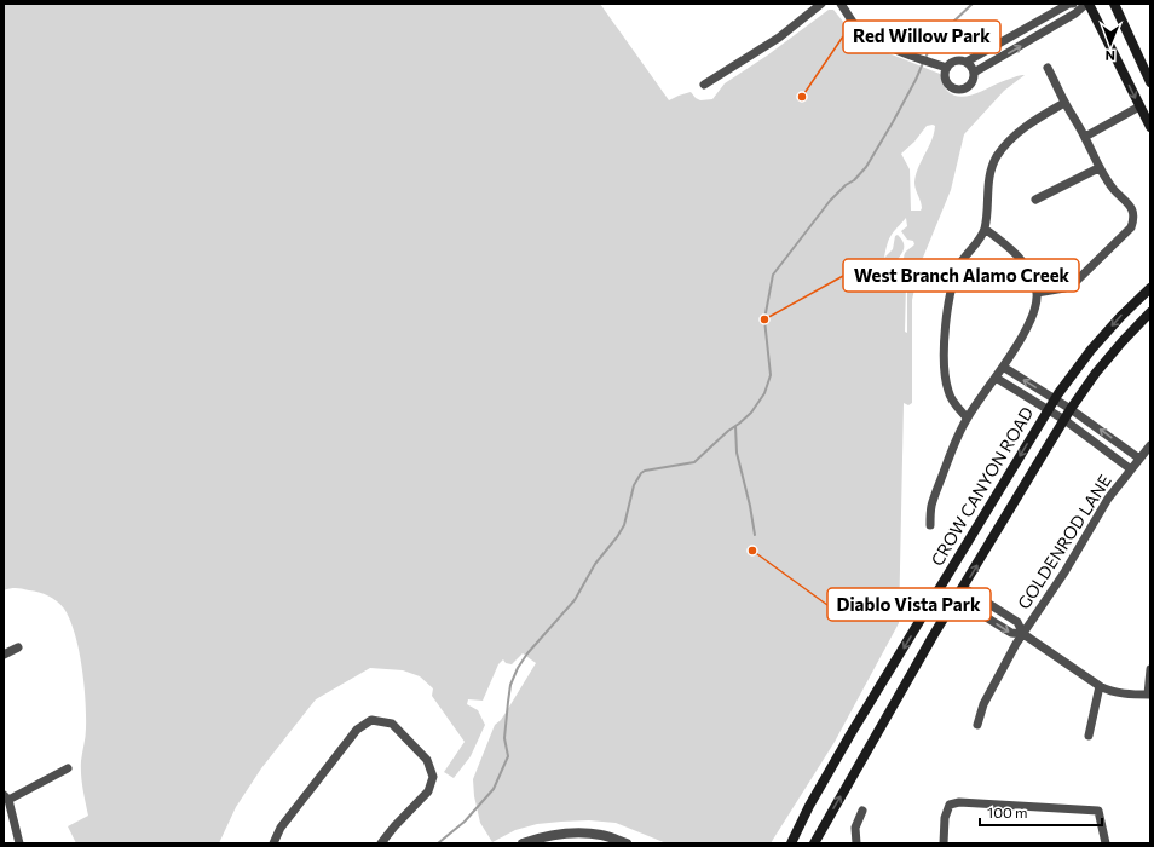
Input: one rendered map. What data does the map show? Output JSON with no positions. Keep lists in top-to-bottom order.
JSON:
{
  "streets": {
    "main road": ["CROW CANYON ROAD"],
    "street": ["GOLDENROD LANE"]
  },
  "places": ["Red Willow Park", "West Branch Alamo Creek", "Diablo Vista Park"],
  "scale_bar": "100 m",
  "north": "bottom"
}
